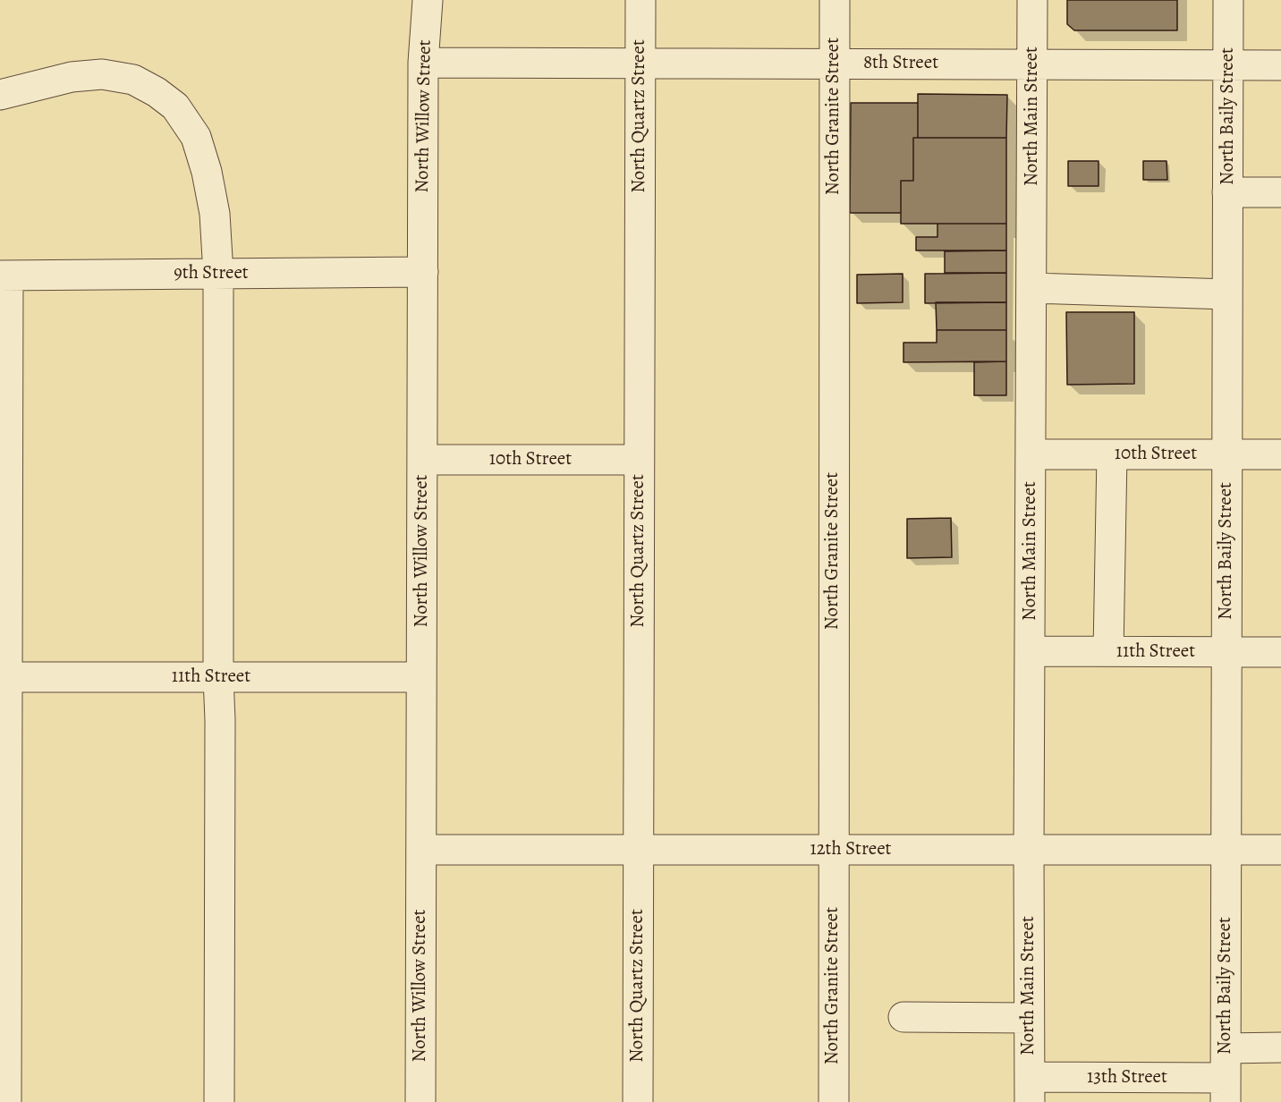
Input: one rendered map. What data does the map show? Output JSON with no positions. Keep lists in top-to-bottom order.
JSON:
{
  "streets": {
    "street": [
      "8th Street",
      "North Willow Street",
      "North Quartz Street",
      "North Granite Street",
      "North Main Street",
      "North Baily Street",
      "9th Street",
      "10th Street",
      "11th Street",
      "12th Street",
      "13th Street"
    ]
  },
  "crossings": [
    ["8th Street", "North Willow Street"],
    ["8th Street", "North Quartz Street"],
    ["8th Street", "North Granite Street"],
    ["8th Street", "North Main Street"],
    ["8th Street", "North Baily Street"],
    ["North Willow Street", "9th Street"],
    ["North Willow Street", "10th Street"],
    ["North Willow Street", "11th Street"],
    ["North Willow Street", "12th Street"],
    ["North Quartz Street", "10th Street"],
    ["North Quartz Street", "12th Street"],
    ["North Granite Street", "12th Street"],
    ["North Main Street", "10th Street"],
    ["North Main Street", "11th Street"],
    ["North Main Street", "12th Street"],
    ["North Main Street", "13th Street"],
    ["North Baily Street", "10th Street"],
    ["North Baily Street", "11th Street"],
    ["North Baily Street", "12th Street"],
    ["North Baily Street", "13th Street"]
  ]
}
